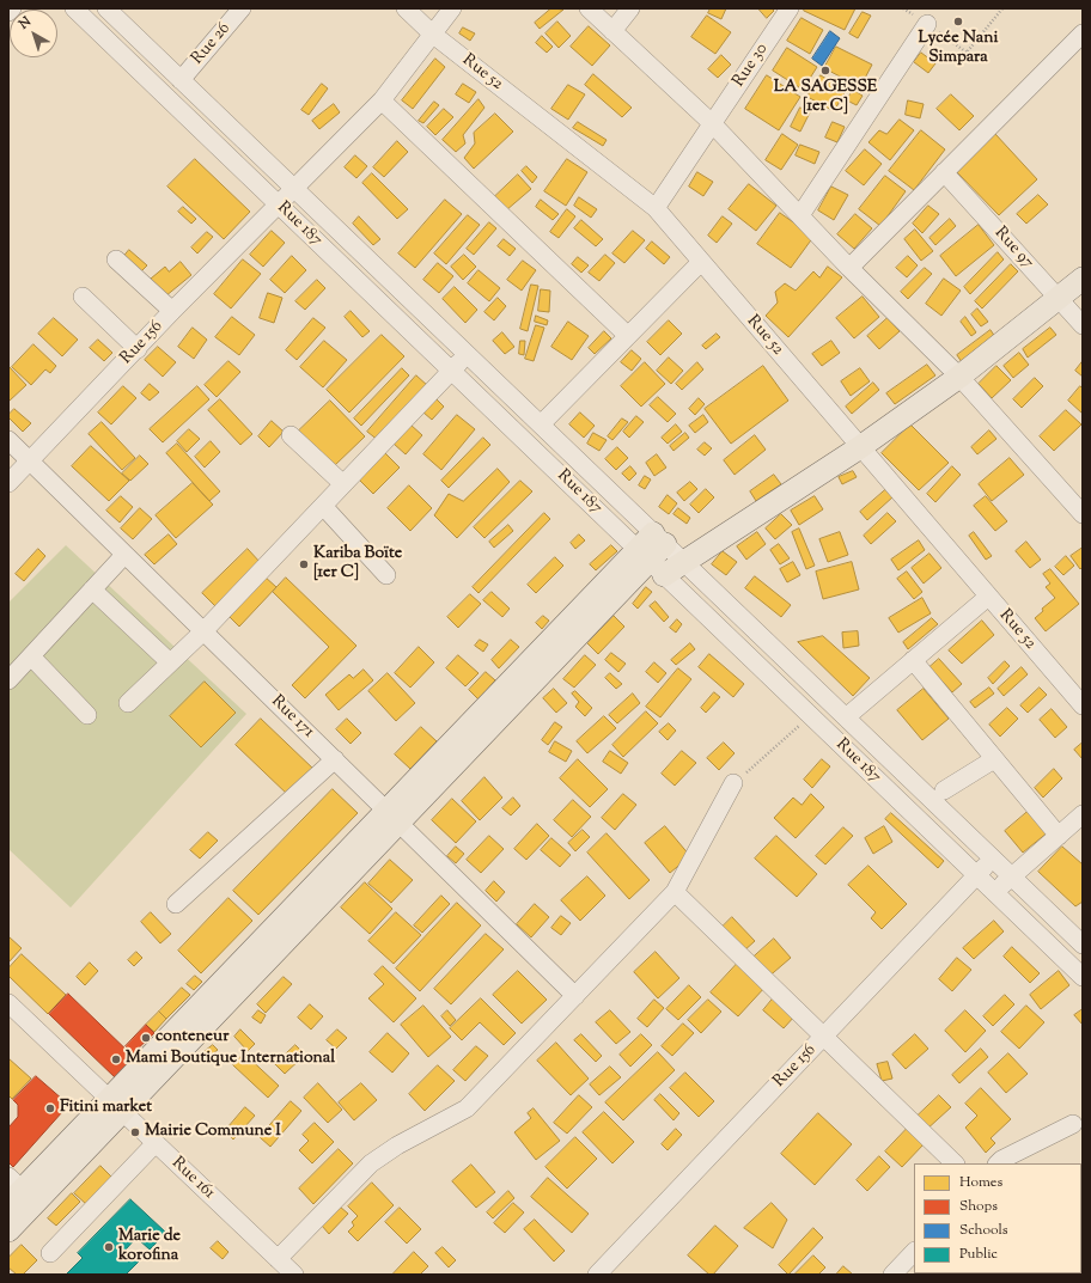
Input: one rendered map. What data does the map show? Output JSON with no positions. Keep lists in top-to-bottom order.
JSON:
{
  "streets": {
    "street": [
      "Rue 26",
      "Rue 30",
      "Rue 52",
      "Rue 187",
      "Rue 97",
      "Rue 156",
      "Rue 171",
      "Rue 161"
    ]
  },
  "crossings": [
    ["Rue 26", "Rue 187"],
    ["Rue 30", "Rue 52"],
    ["Rue 52", "Rue 156"],
    ["Rue 187", "Rue 156"],
    ["Rue 156", "Rue 171"]
  ],
  "places": [
    "Lycée Nani Simpara",
    "LA SAGESSE [1er C]",
    "Kariba Boïte [1er C]",
    "conteneur",
    "Mami Boutique International",
    "Fitini market",
    "Mairie Commune I",
    "Marie de korofina"
  ],
  "legend": [
    "Homes",
    "Shops",
    "Schools",
    "Public"
  ],
  "north": "top left"
}
